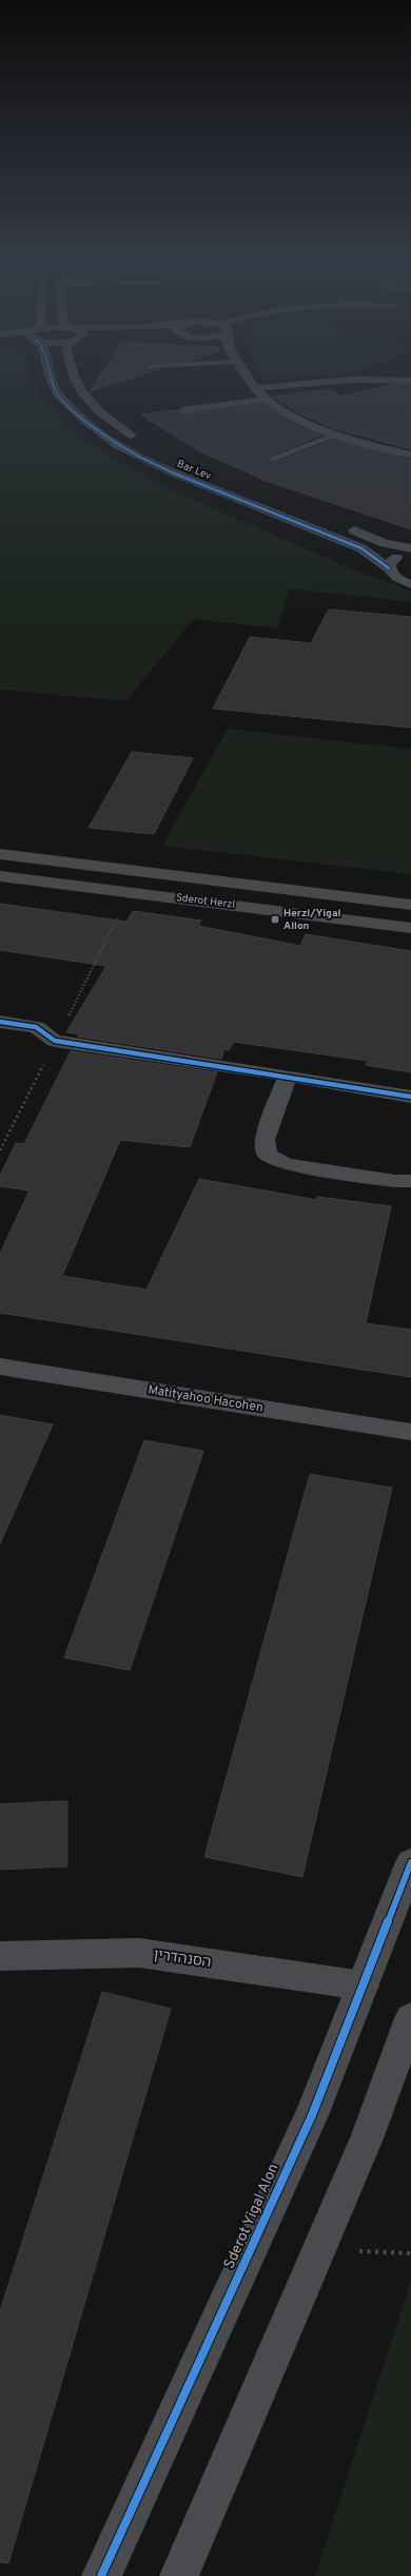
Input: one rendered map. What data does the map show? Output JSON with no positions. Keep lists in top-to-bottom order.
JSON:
{
  "streets": {
    "main road": ["Sderot Herzl"],
    "street": [
      "Bar Lev",
      "Matityahoo Hacohen",
      "הסנהדרין",
      "Sderot Yigal Alon"
    ]
  },
  "crossings": [
    ["הסנהדרין", "Sderot Yigal Alon"]
  ],
  "places": {
    "transit": ["Herzl/Yigal Allon"]
  }
}
